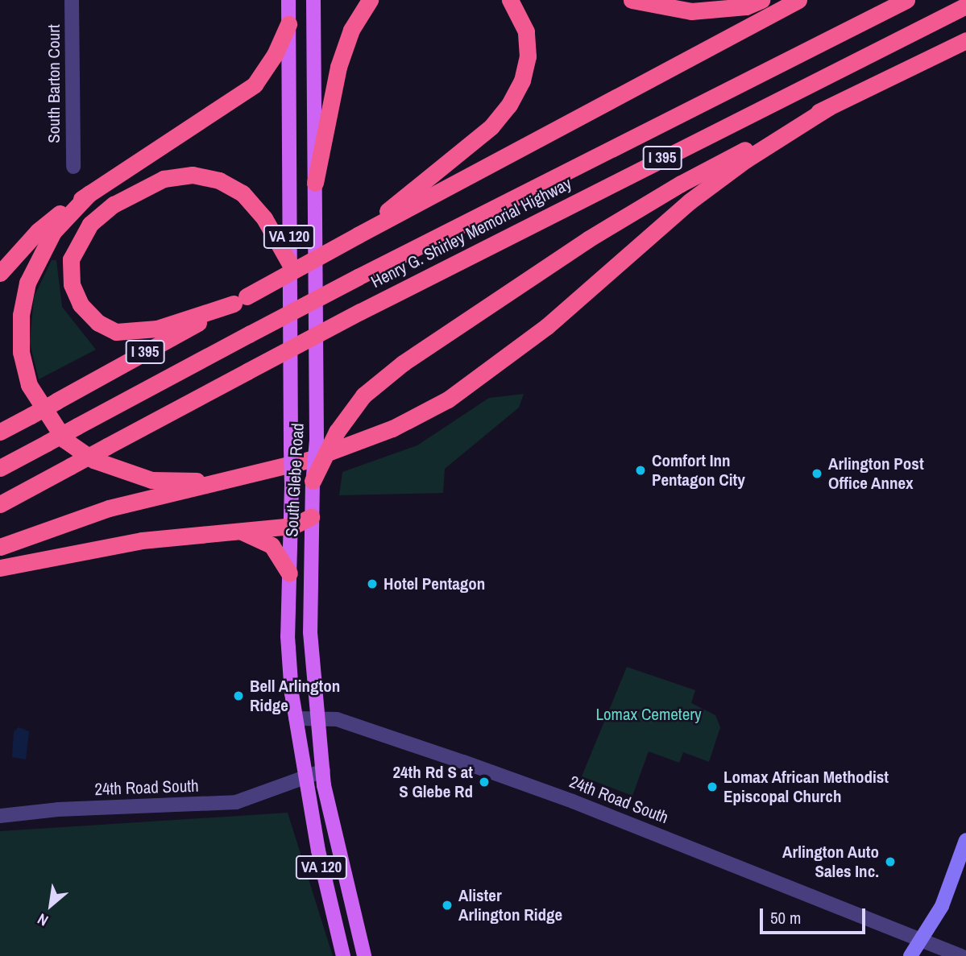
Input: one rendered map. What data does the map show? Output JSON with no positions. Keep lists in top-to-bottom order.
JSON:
{
  "streets": {
    "highway": ["I 395", "Henry G. Shirley Memorial Highway"],
    "main road": ["VA 120", "South Glebe Road"],
    "street": ["South Barton Court", "24th Road South"]
  },
  "crossings": [
    ["South Glebe Road", "24th Road South"]
  ],
  "parks": ["Lomax Cemetery"],
  "places": [
    "Comfort Inn Pentagon City",
    "Arlington Post Office Annex",
    "Hotel Pentagon",
    "Bell Arlington Ridge",
    "24th Rd S at S Glebe Rd",
    "Lomax African Methodist Episcopal Church",
    "Arlington Auto Sales Inc.",
    "Alister Arlington Ridge"
  ],
  "scale_bar": "50 m",
  "north": "bottom left"
}
